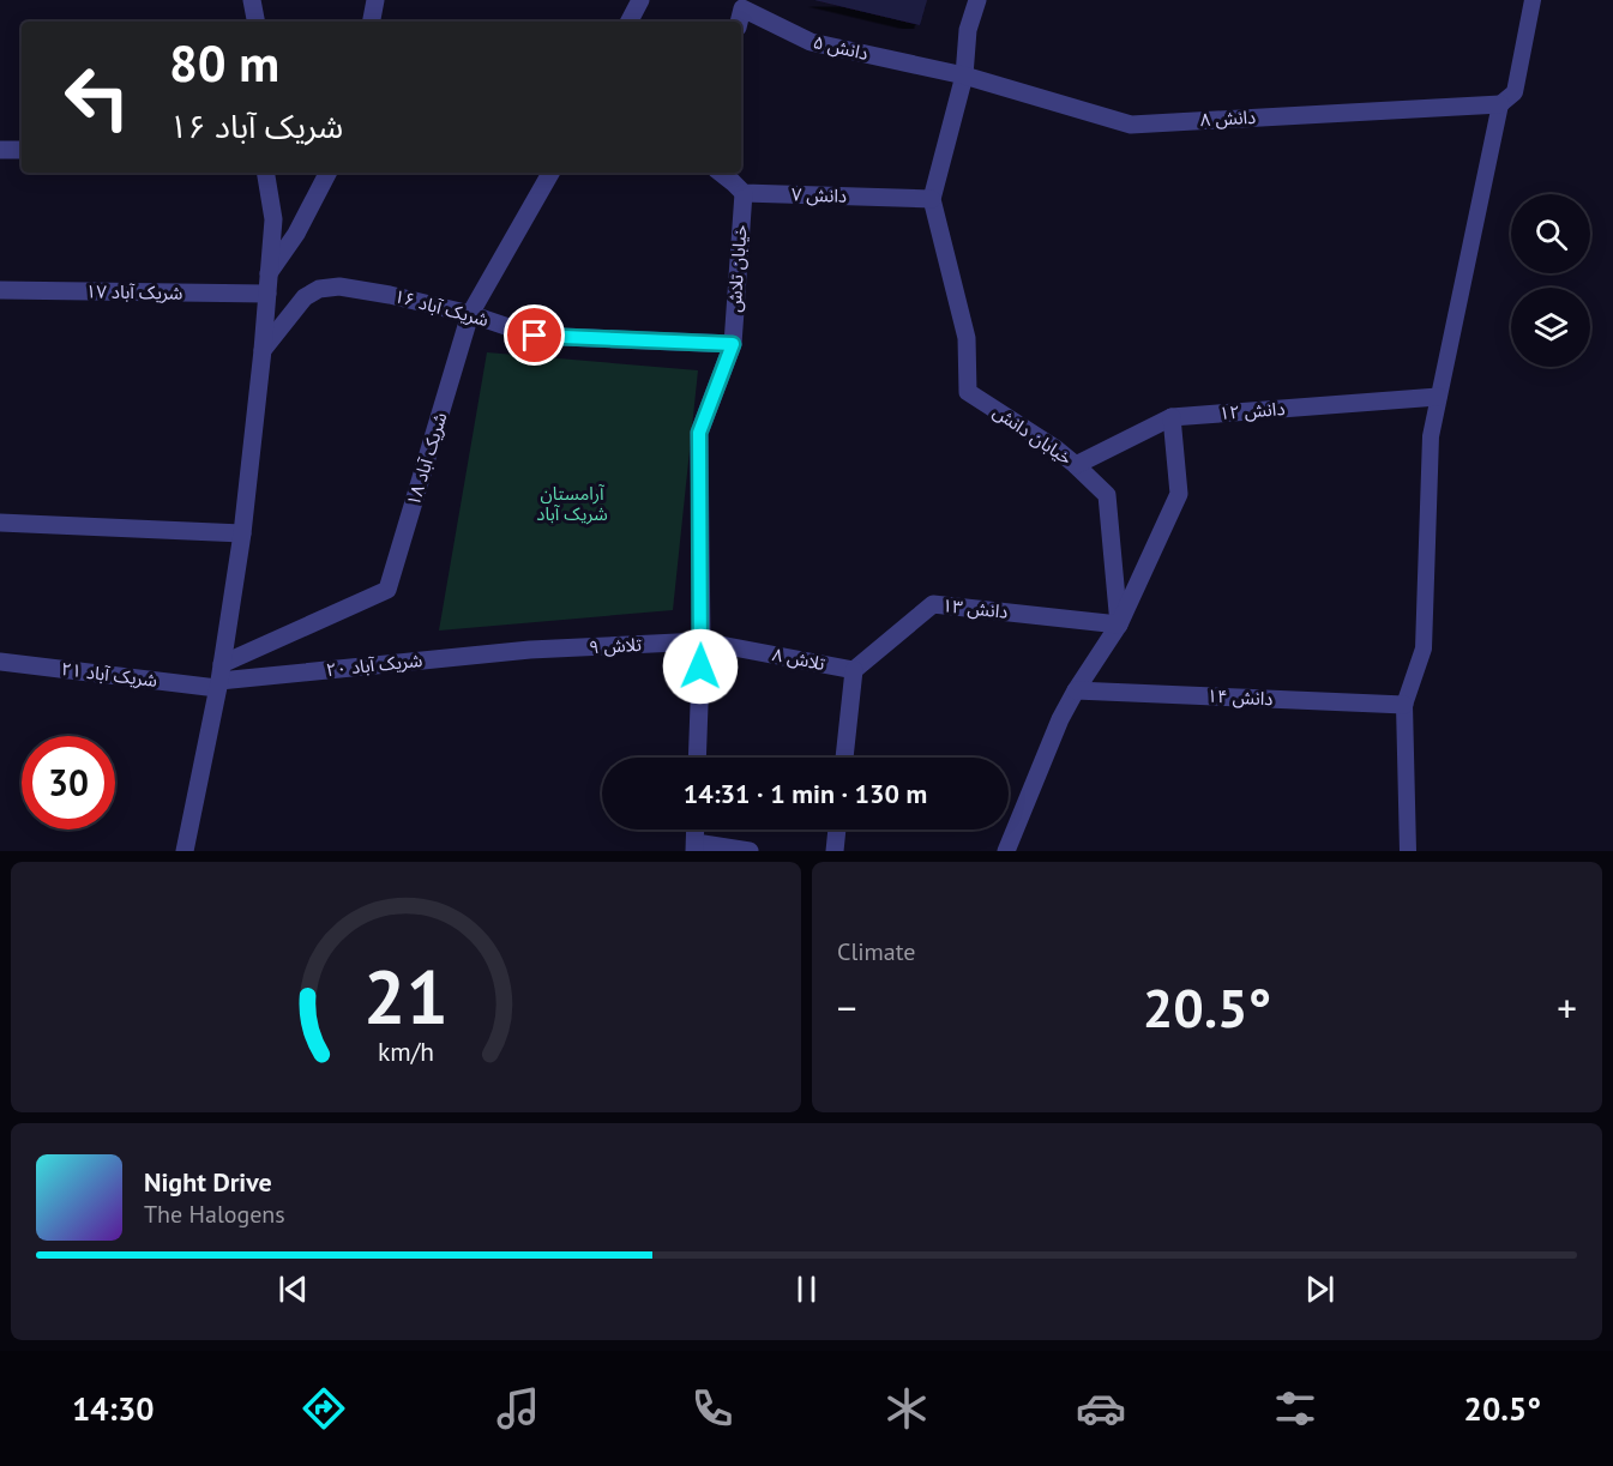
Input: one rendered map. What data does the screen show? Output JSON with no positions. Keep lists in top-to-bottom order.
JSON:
{
  "streets": {
    "street": [
      "دانش ۵",
      "دانش ۸",
      "دانش ۷",
      "خیابان تلاش",
      "شریک آباد ۱۷",
      "شریک آباد ۱۶",
      "دانش ۱۲",
      "خیابان دانش",
      "شریک آباد ۱۸",
      "دانش ۱۳",
      "تلاش ۹",
      "تلاش ۸",
      "شریک آباد ۲۰",
      "شریک آباد ۲۱",
      "دانش ۱۴"
    ]
  },
  "crossings": [
    ["دانش ۵", "دانش ۸"],
    ["دانش ۵", "خیابان دانش"],
    ["دانش ۸", "خیابان دانش"],
    ["دانش ۷", "خیابان تلاش"],
    ["دانش ۷", "خیابان دانش"],
    ["خیابان تلاش", "شریک آباد ۱۶"],
    ["خیابان تلاش", "تلاش ۹"],
    ["خیابان تلاش", "تلاش ۸"],
    ["شریک آباد ۱۶", "شریک آباد ۱۸"],
    ["دانش ۱۲", "خیابان دانش"],
    ["خیابان دانش", "دانش ۱۳"],
    ["شریک آباد ۱۸", "شریک آباد ۲۰"],
    ["شریک آباد ۱۸", "شریک آباد ۲۱"],
    ["دانش ۱۳", "تلاش ۸"],
    ["تلاش ۹", "تلاش ۸"],
    ["تلاش ۹", "شریک آباد ۲۰"],
    ["شریک آباد ۲۰", "شریک آباد ۲۱"]
  ],
  "parks": ["آرامستان شریک آباد"],
  "page": {
    "turn": ["80 m", "شریک آباد ۱۶"],
    "limit": "30",
    "trip": "14:31 · 1 min · 130 m",
    "tile": "Climate",
    "heat": ["−", "20.5°", "+"],
    "song": ["Night Drive", "The Halogens"],
    "tabs": ["14:30", "20.5°"],
    "gauge": ["21", "km/h"]
  }
}
